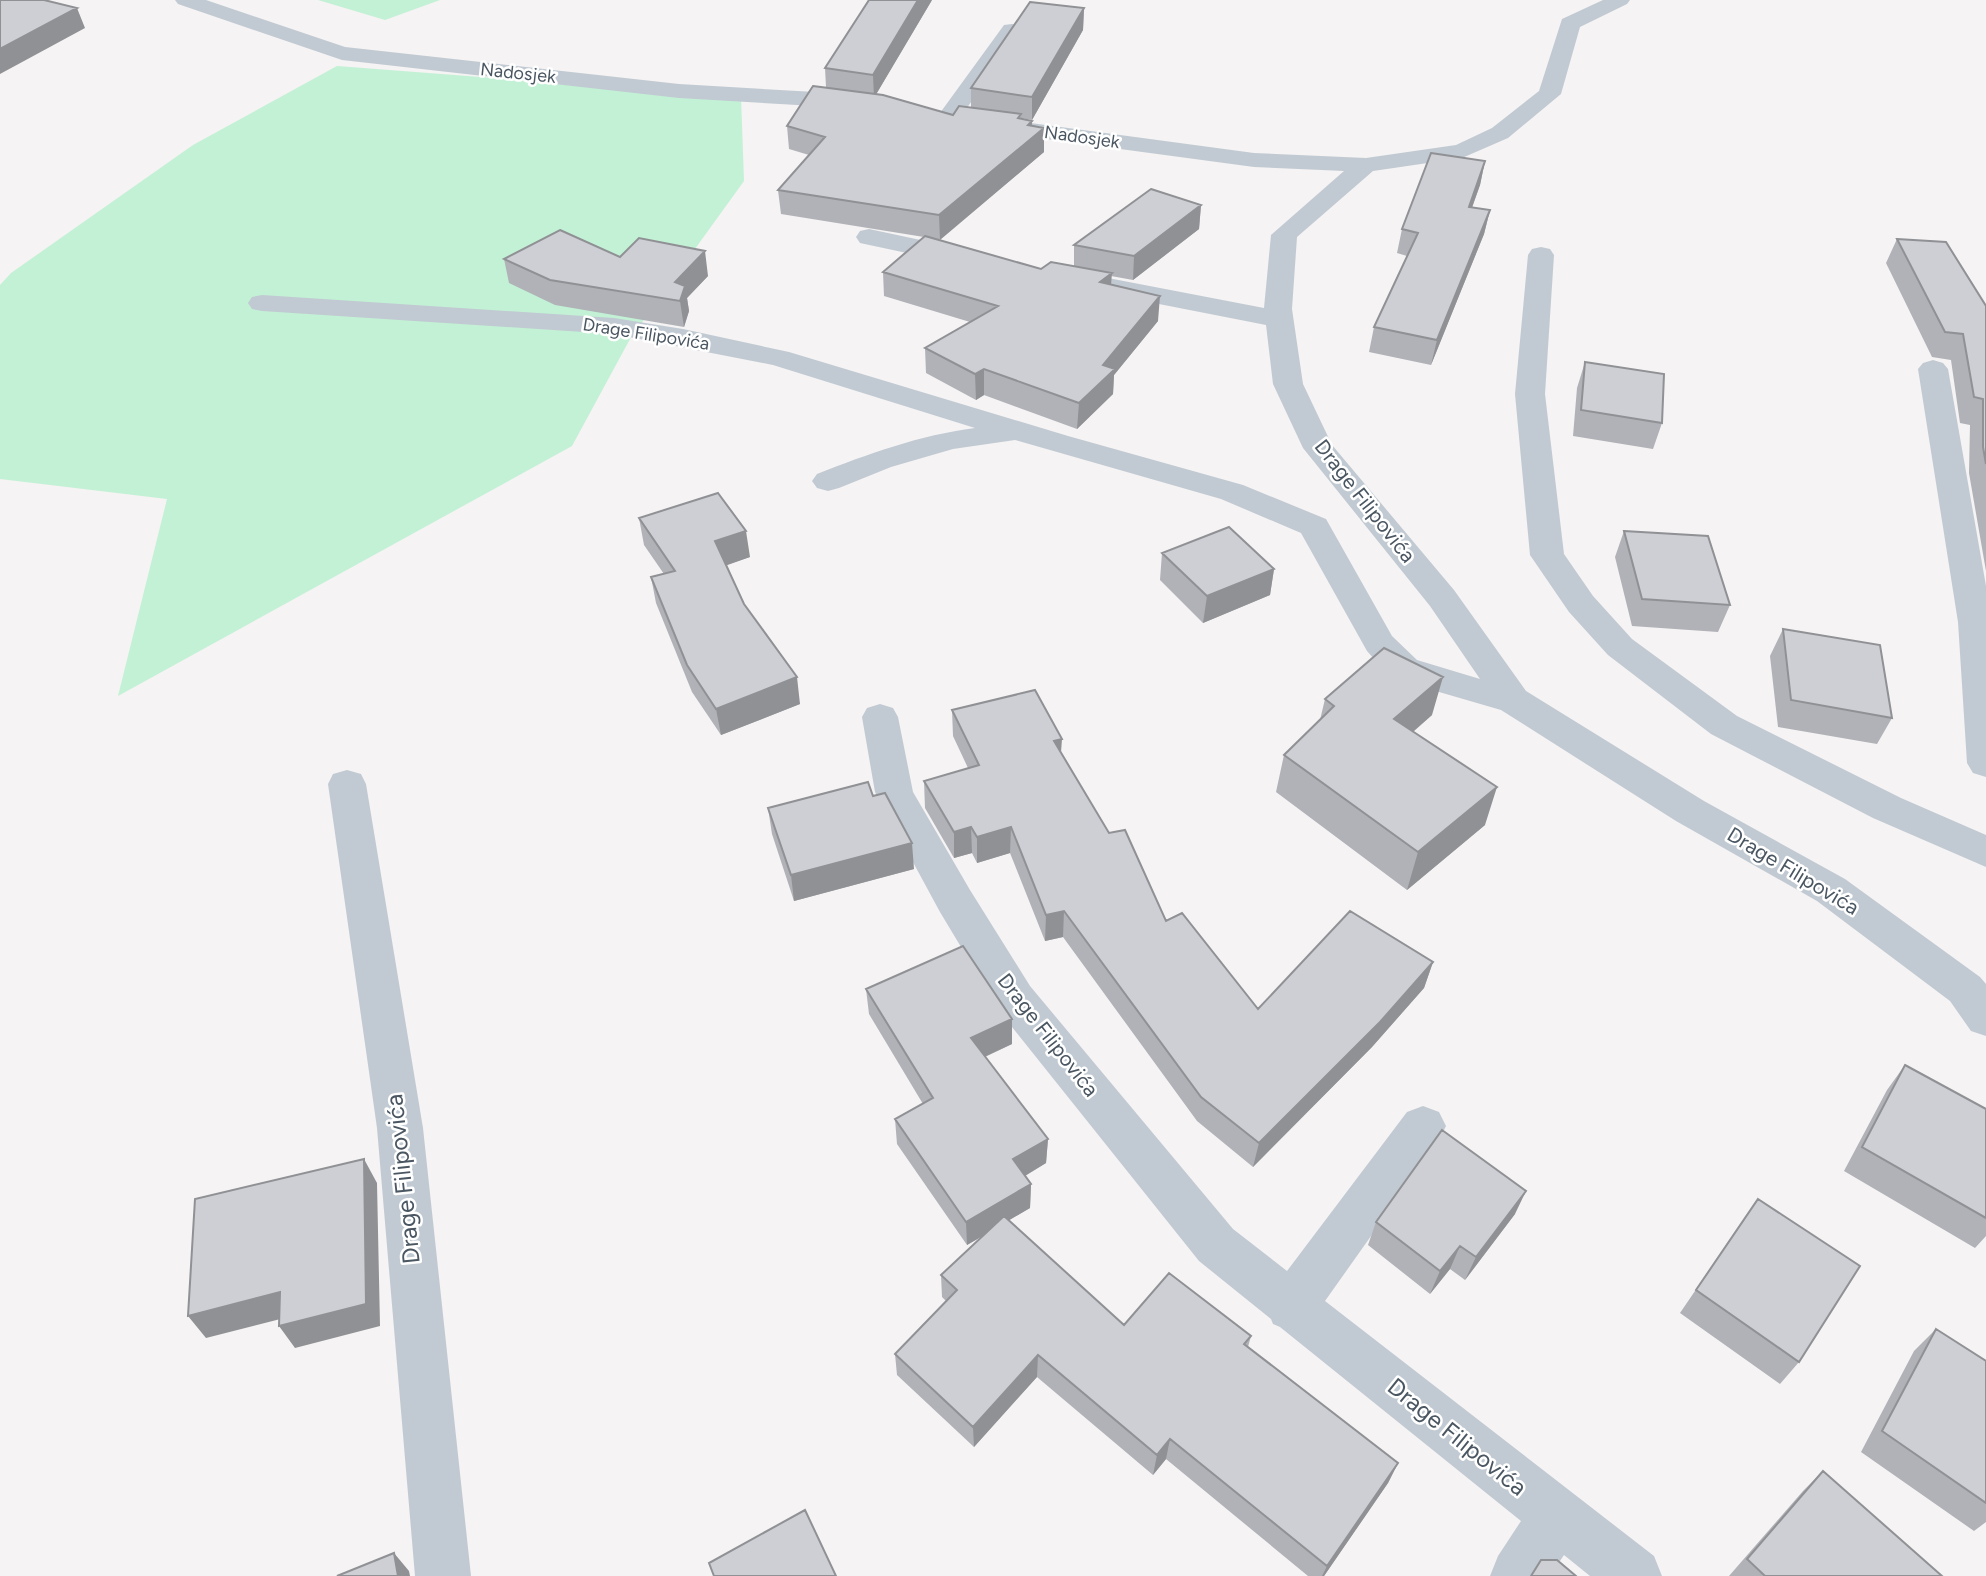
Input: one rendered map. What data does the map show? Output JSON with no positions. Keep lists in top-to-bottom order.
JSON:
{
  "streets": {
    "street": ["Nadosjek", "Drage Filipovića"]
  },
  "crossings": [
    ["Nadosjek", "Drage Filipovića"]
  ]
}
